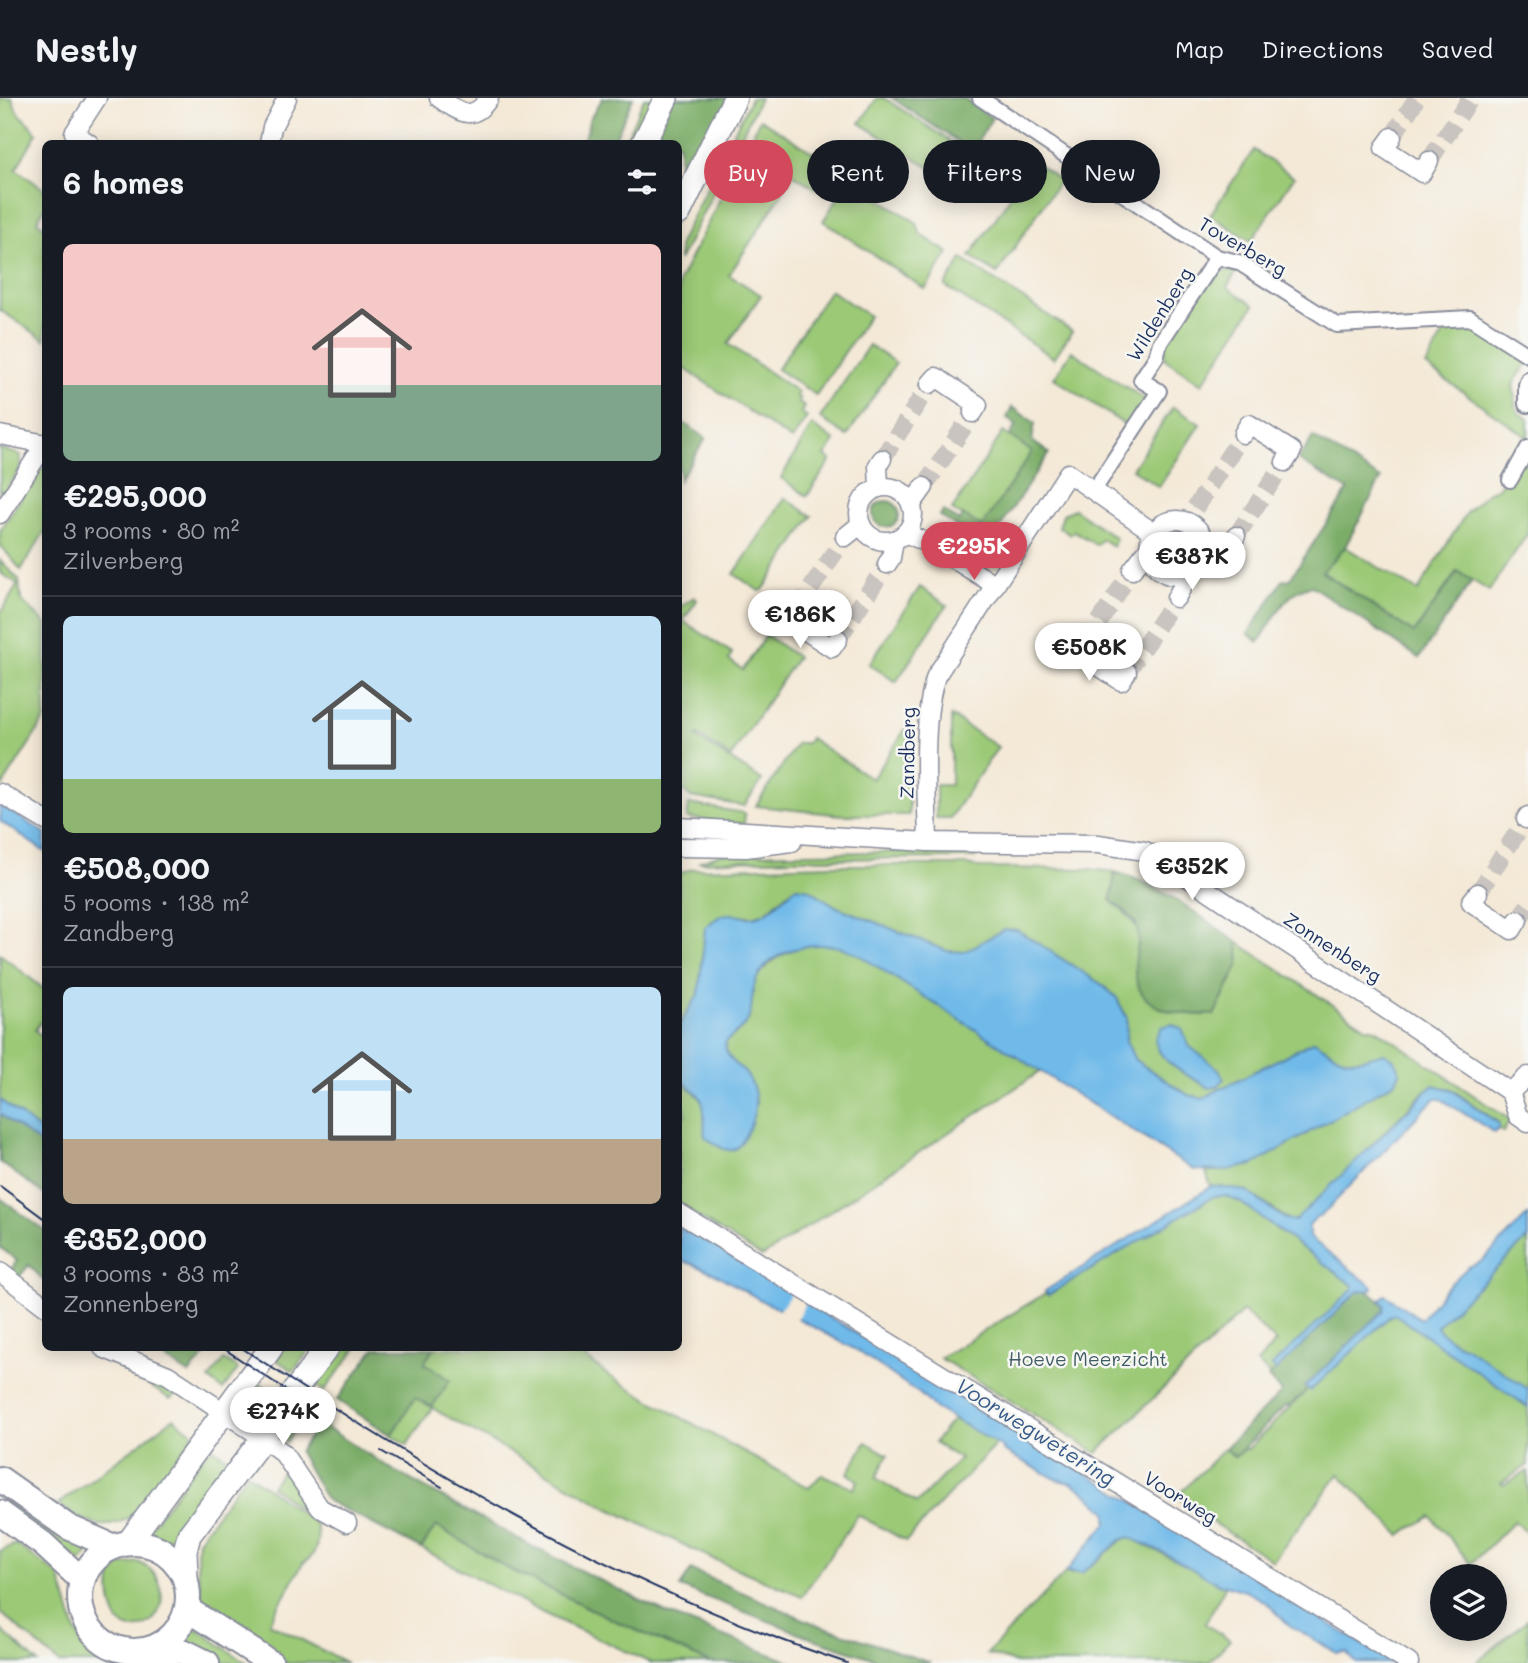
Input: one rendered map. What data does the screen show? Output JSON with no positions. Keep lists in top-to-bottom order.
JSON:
{
  "streets": {
    "street": [
      "Toverberg",
      "Wildenberg",
      "Zandberg",
      "Zonnenberg",
      "Voorweg"
    ]
  },
  "crossings": [
    ["Toverberg", "Wildenberg"],
    ["Wildenberg", "Zandberg"],
    ["Zandberg", "Zonnenberg"]
  ],
  "water": ["Voorwegwetering"],
  "parks": ["Hoeve Meerzicht"],
  "page": {
    "header": "Nestly",
    "nav": ["Map", "Directions", "Saved"],
    "chip": [
      "Buy",
      "Rent",
      "Filters",
      "New"
    ],
    "heading": "6 homes",
    "list": [
      {
        "name": "€295,000",
        "note": "3 rooms · 80 m² · Zilverberg"
      },
      {
        "name": "€508,000",
        "note": "5 rooms · 138 m² · Zandberg"
      },
      {
        "name": "€352,000",
        "note": "3 rooms · 83 m² · Zonnenberg"
      }
    ],
    "price": [
      "€295K",
      "€387K",
      "€186K",
      "€508K",
      "€352K",
      "€274K"
    ]
  }
}
